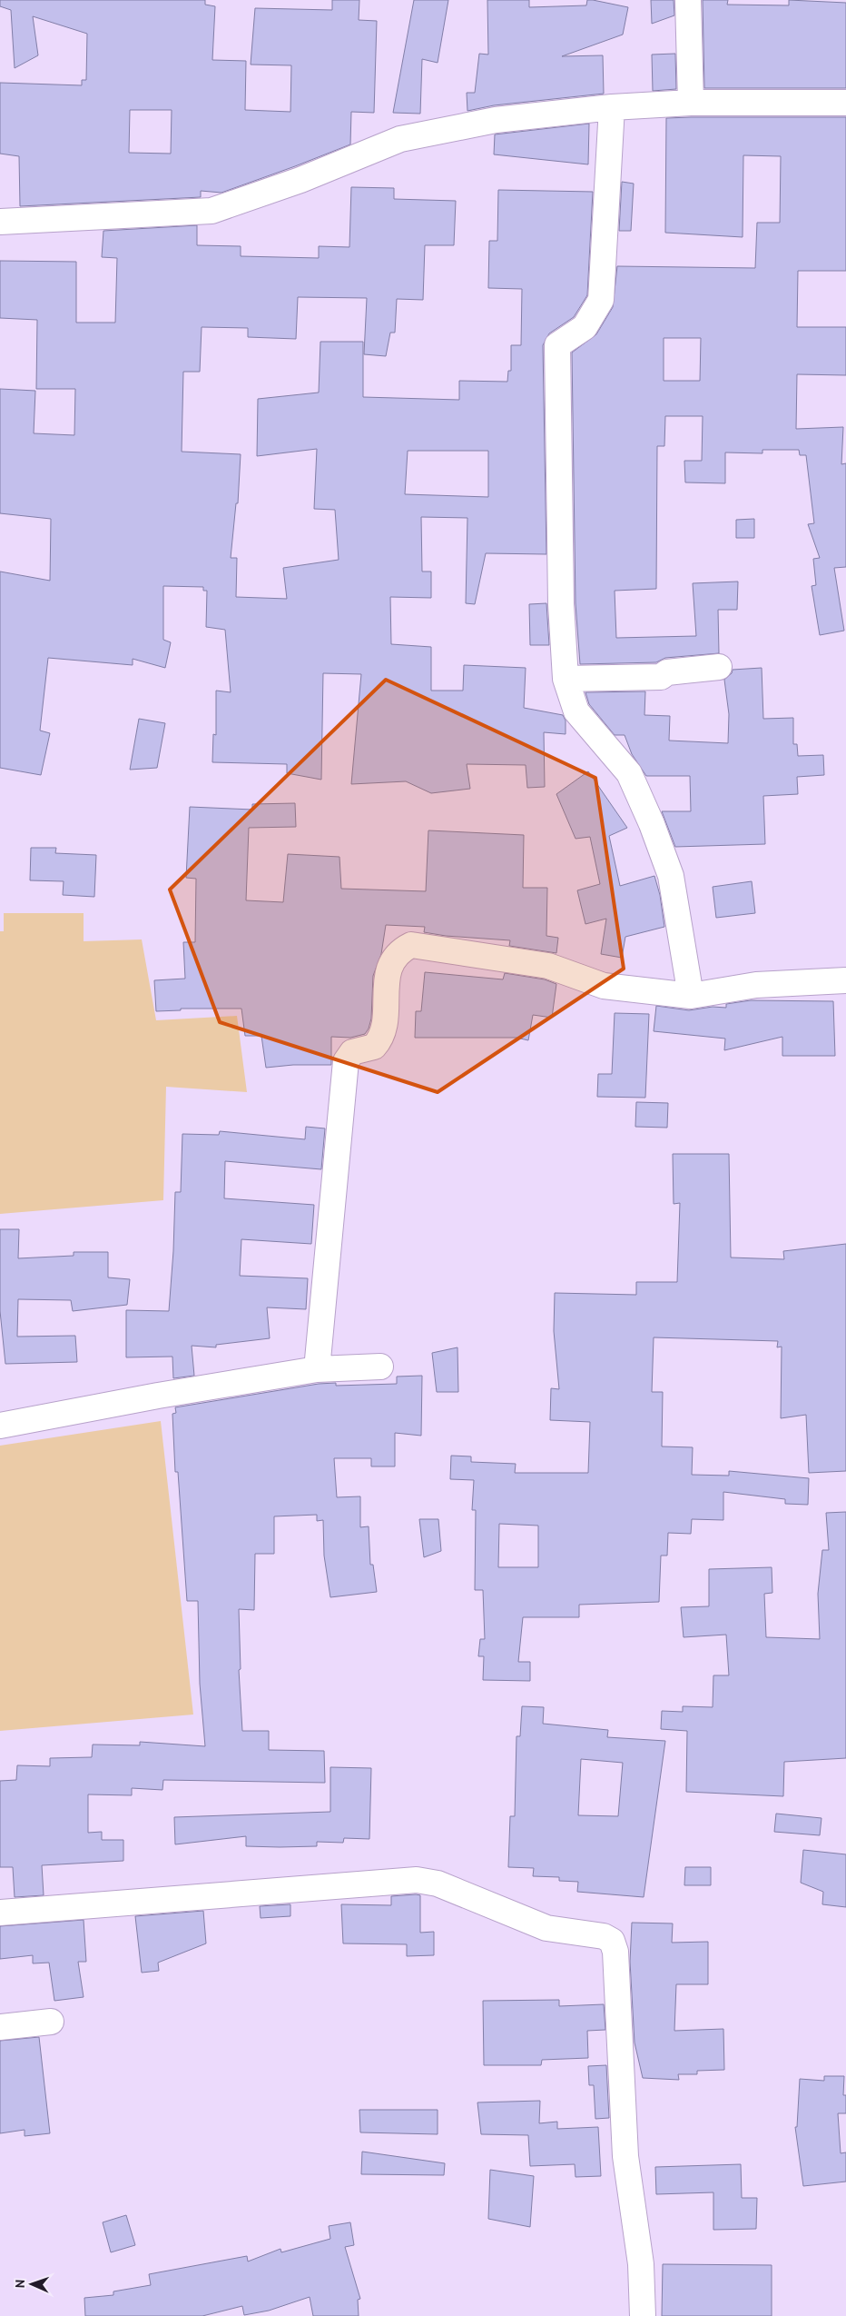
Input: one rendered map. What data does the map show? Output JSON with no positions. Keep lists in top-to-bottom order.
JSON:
{
  "north": "left"
}
